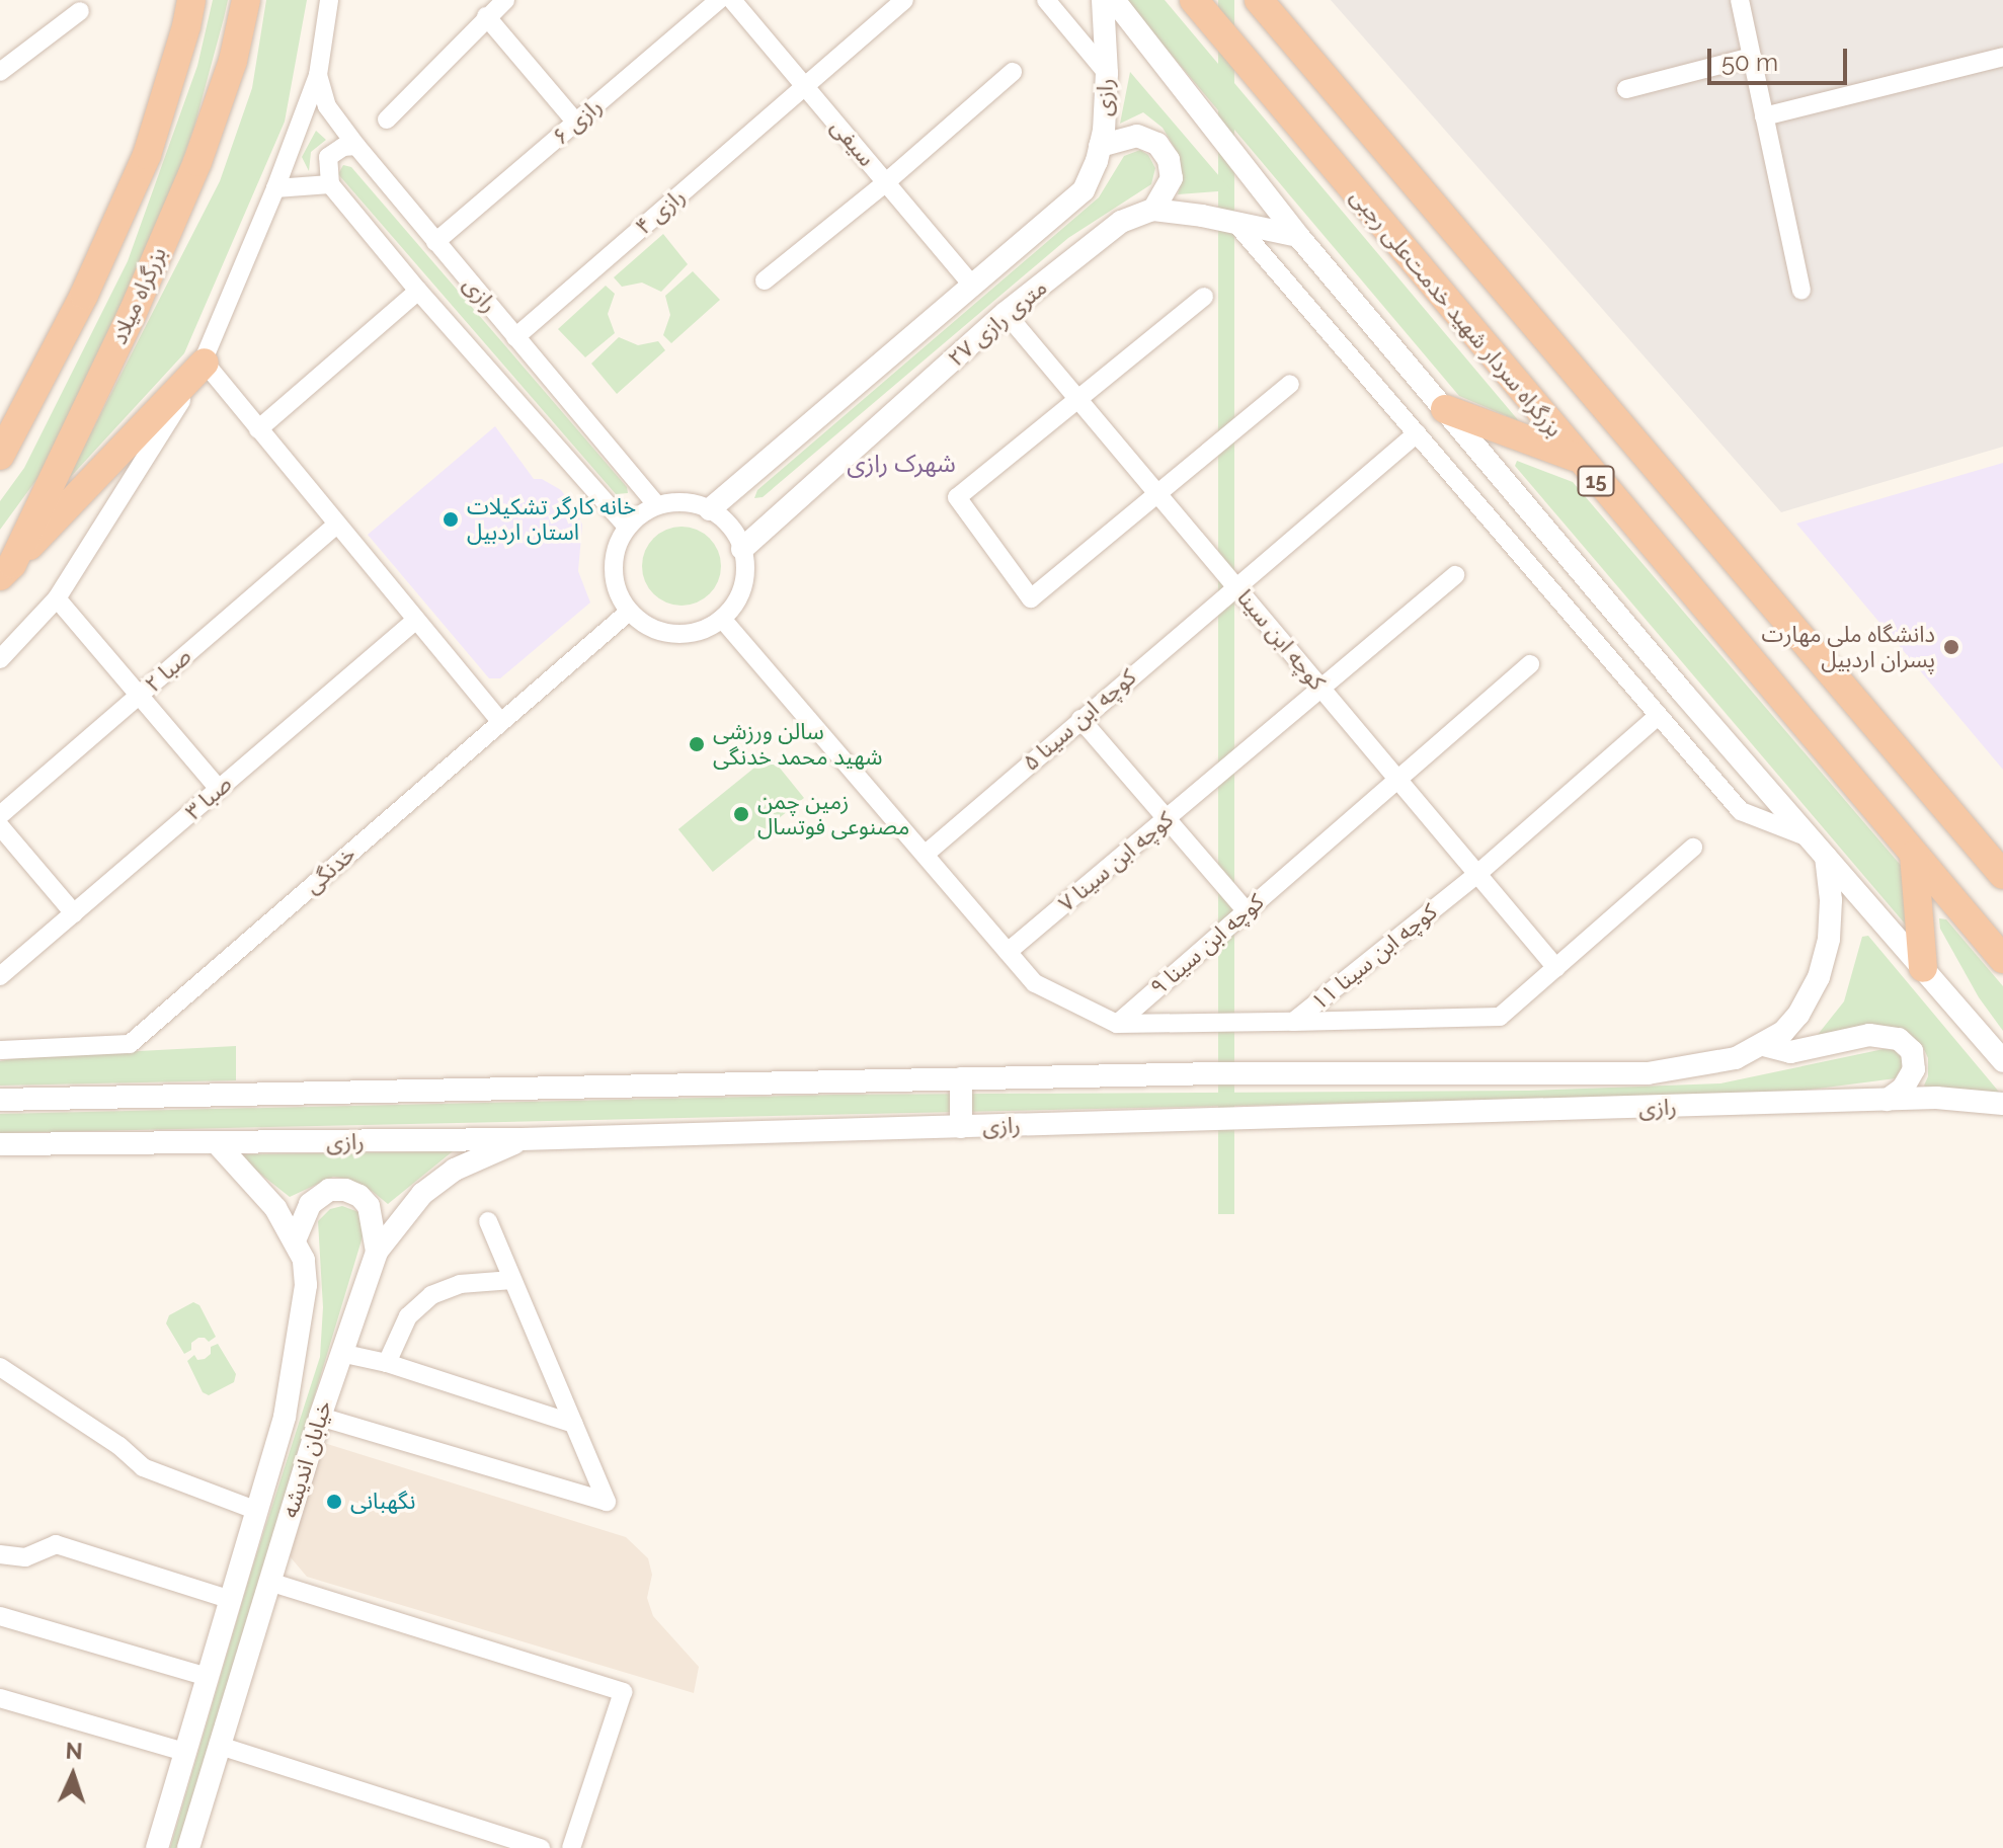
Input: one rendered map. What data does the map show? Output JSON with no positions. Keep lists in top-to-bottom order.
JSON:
{
  "streets": {
    "highway": ["بزرگراه میلاد", "بزرگراه سردار شهید خدمت‌علی رجبی", "15"],
    "street": [
      "رازی",
      "رازی ۶",
      "سیفی",
      "رازی ۴",
      "۲۷ متری رازی",
      "کوچه ابن سینا",
      "صبا ۲",
      "کوچه ابن سینا ۵",
      "صبا ۳",
      "کوچه ابن سینا ۷",
      "خدنگی",
      "کوچه ابن سینا ۹",
      "کوچه ابن سینا ۱۱",
      "خیابان اندیشه"
    ]
  },
  "crossings": [
    ["رازی", "رازی ۶"],
    ["رازی", "رازی ۴"],
    ["رازی", "۲۷ متری رازی"],
    ["رازی", "خدنگی"],
    ["رازی", "خیابان اندیشه"],
    ["سیفی", "رازی ۴"],
    ["سیفی", "۲۷ متری رازی"],
    ["۲۷ متری رازی", "کوچه ابن سینا"],
    ["۲۷ متری رازی", "خدنگی"],
    ["کوچه ابن سینا", "کوچه ابن سینا ۵"],
    ["کوچه ابن سینا", "کوچه ابن سینا ۷"],
    ["کوچه ابن سینا", "کوچه ابن سینا ۹"],
    ["کوچه ابن سینا", "کوچه ابن سینا ۱۱"],
    ["کوچه ابن سینا ۹", "کوچه ابن سینا ۱۱"]
  ],
  "districts": ["شهرک رازی"],
  "places": [
    "خانه کارگر تشکیلات استان اردبیل",
    "دانشگاه ملی مهارت پسران اردبیل",
    "سالن ورزشی شهید محمد خدنگی",
    "زمین چمن مصنوعی فوتسال",
    "نگهبانی"
  ],
  "scale_bar": "50 m",
  "north": "top"
}
